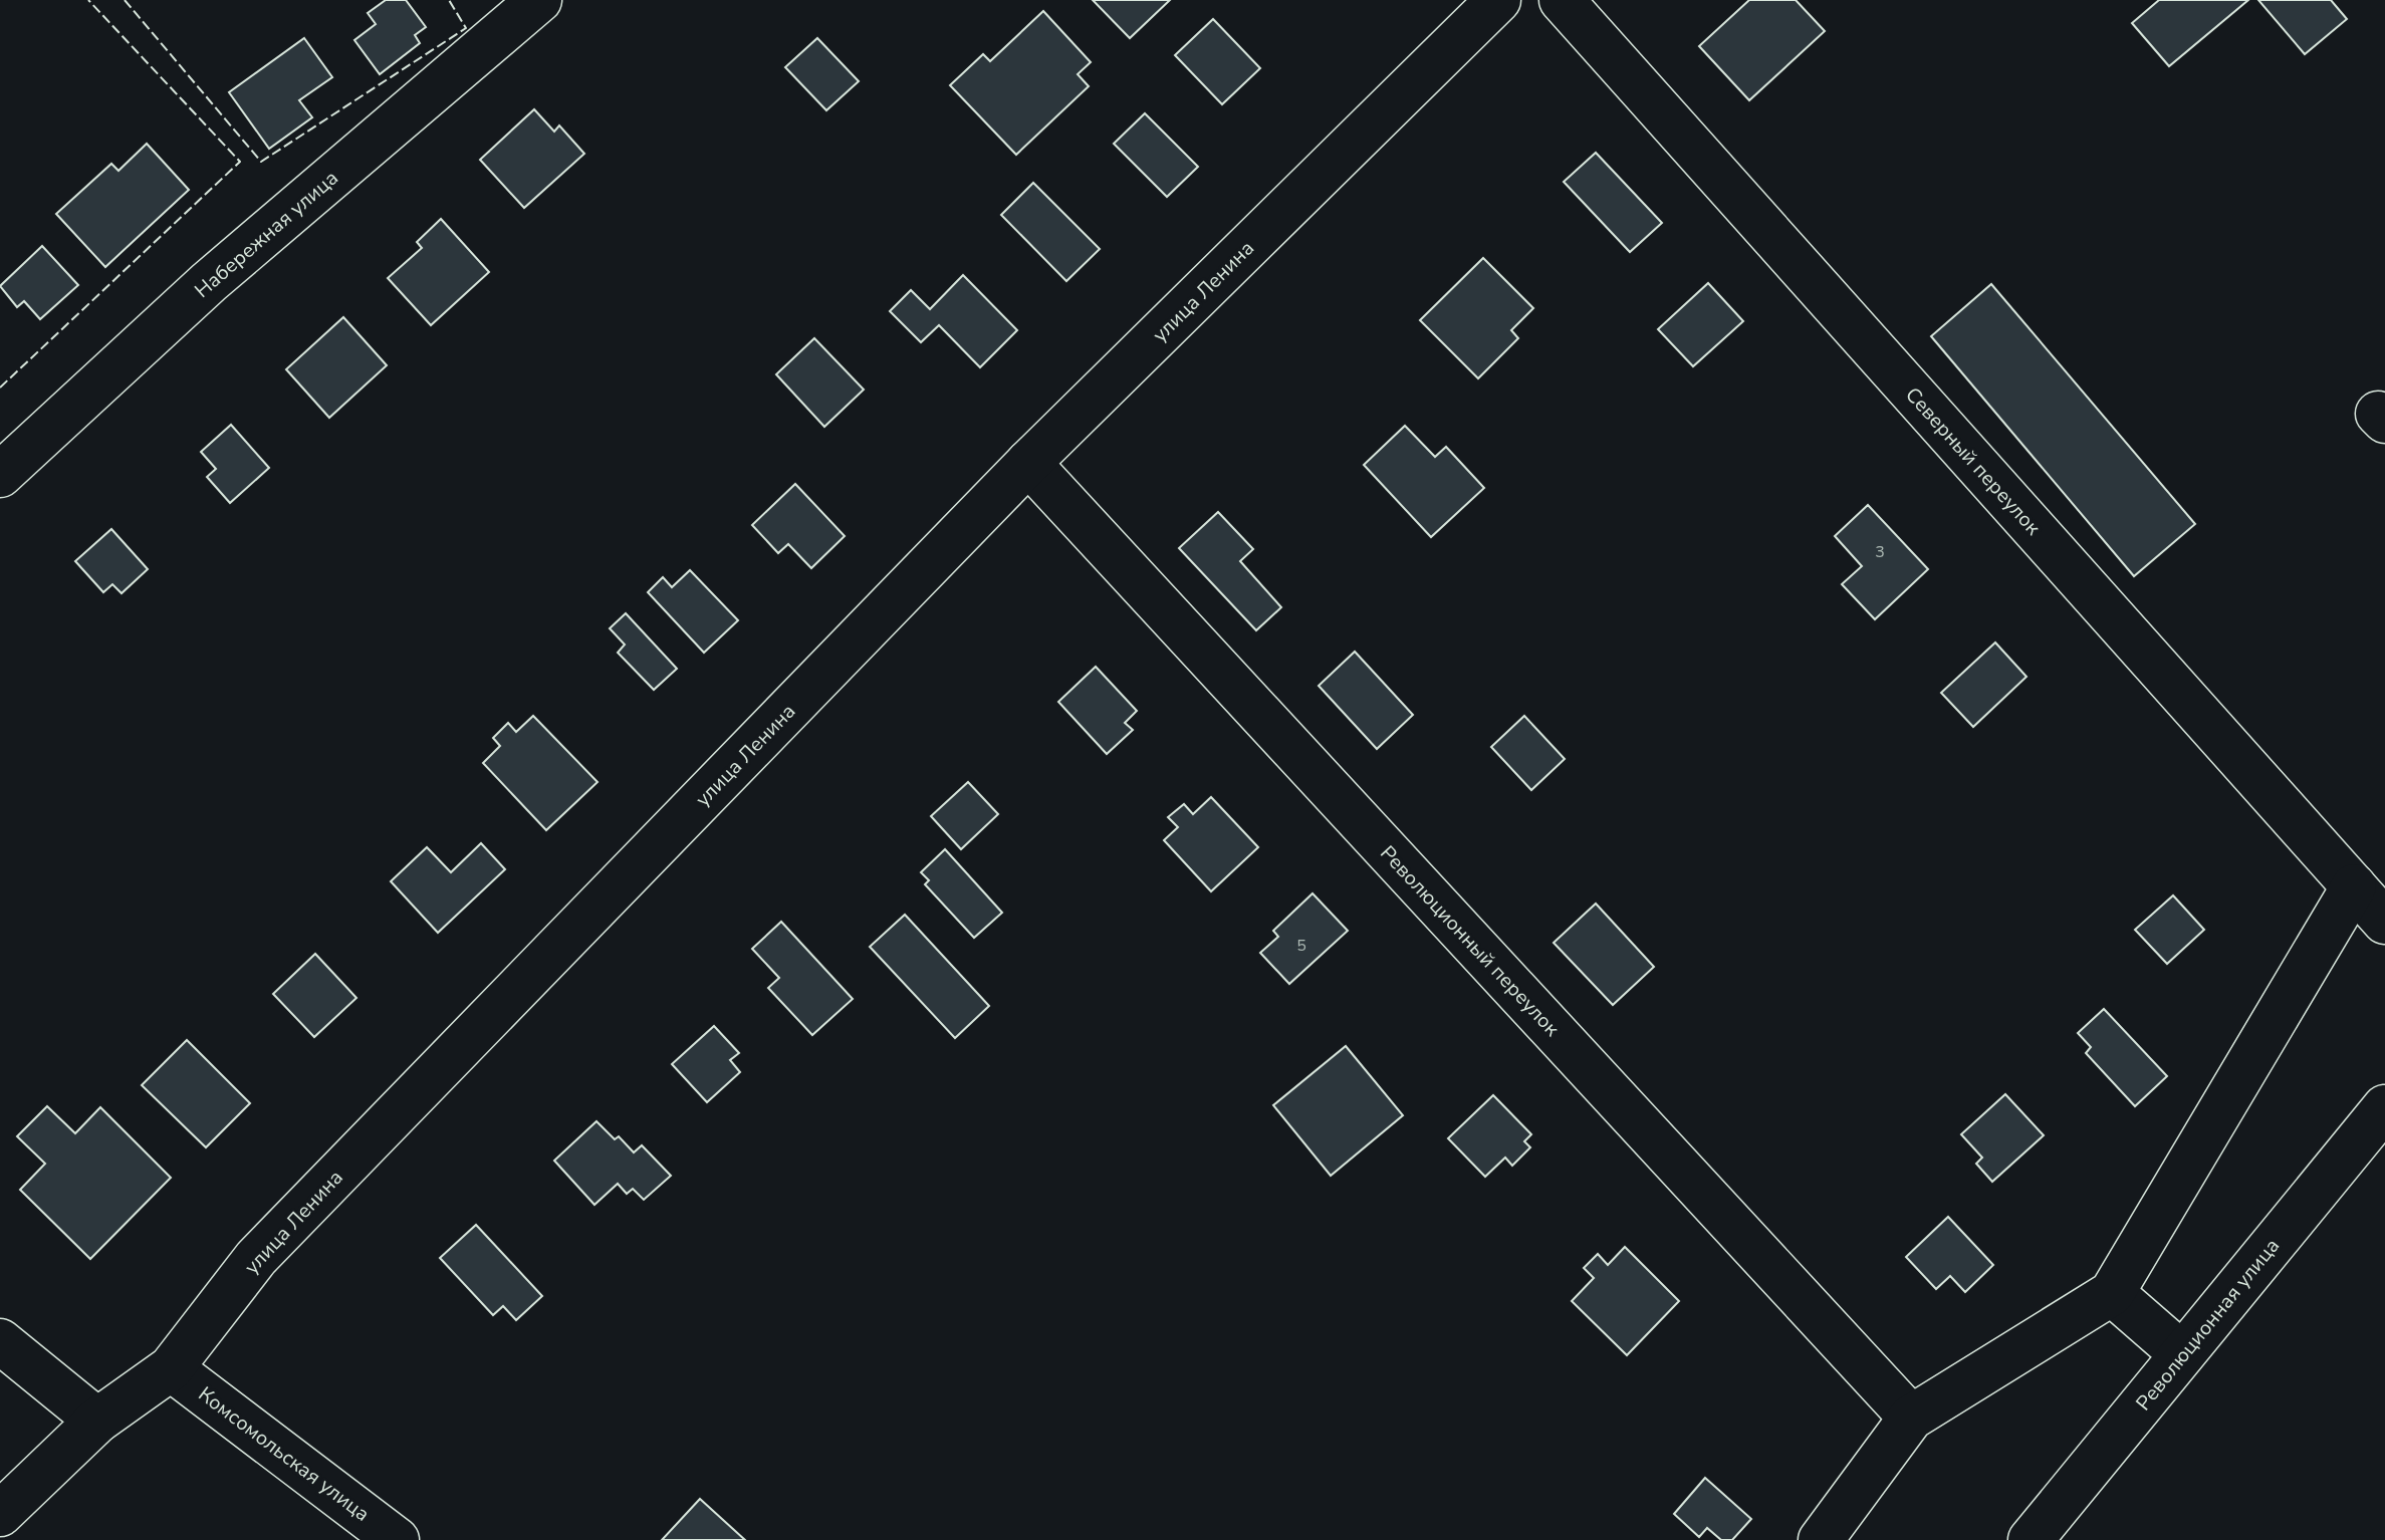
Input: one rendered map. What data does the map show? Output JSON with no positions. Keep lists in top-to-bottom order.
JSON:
{
  "streets": {
    "street": [
      "Набережная улица",
      "улица Ленина",
      "Северный переулок",
      "Революционный переулок",
      "Революционная улица",
      "Комсомольская улица"
    ]
  },
  "crossings": [
    ["улица Ленина", "Революционный переулок"],
    ["улица Ленина", "Комсомольская улица"]
  ],
  "house_numbers": ["3", "5"]
}
